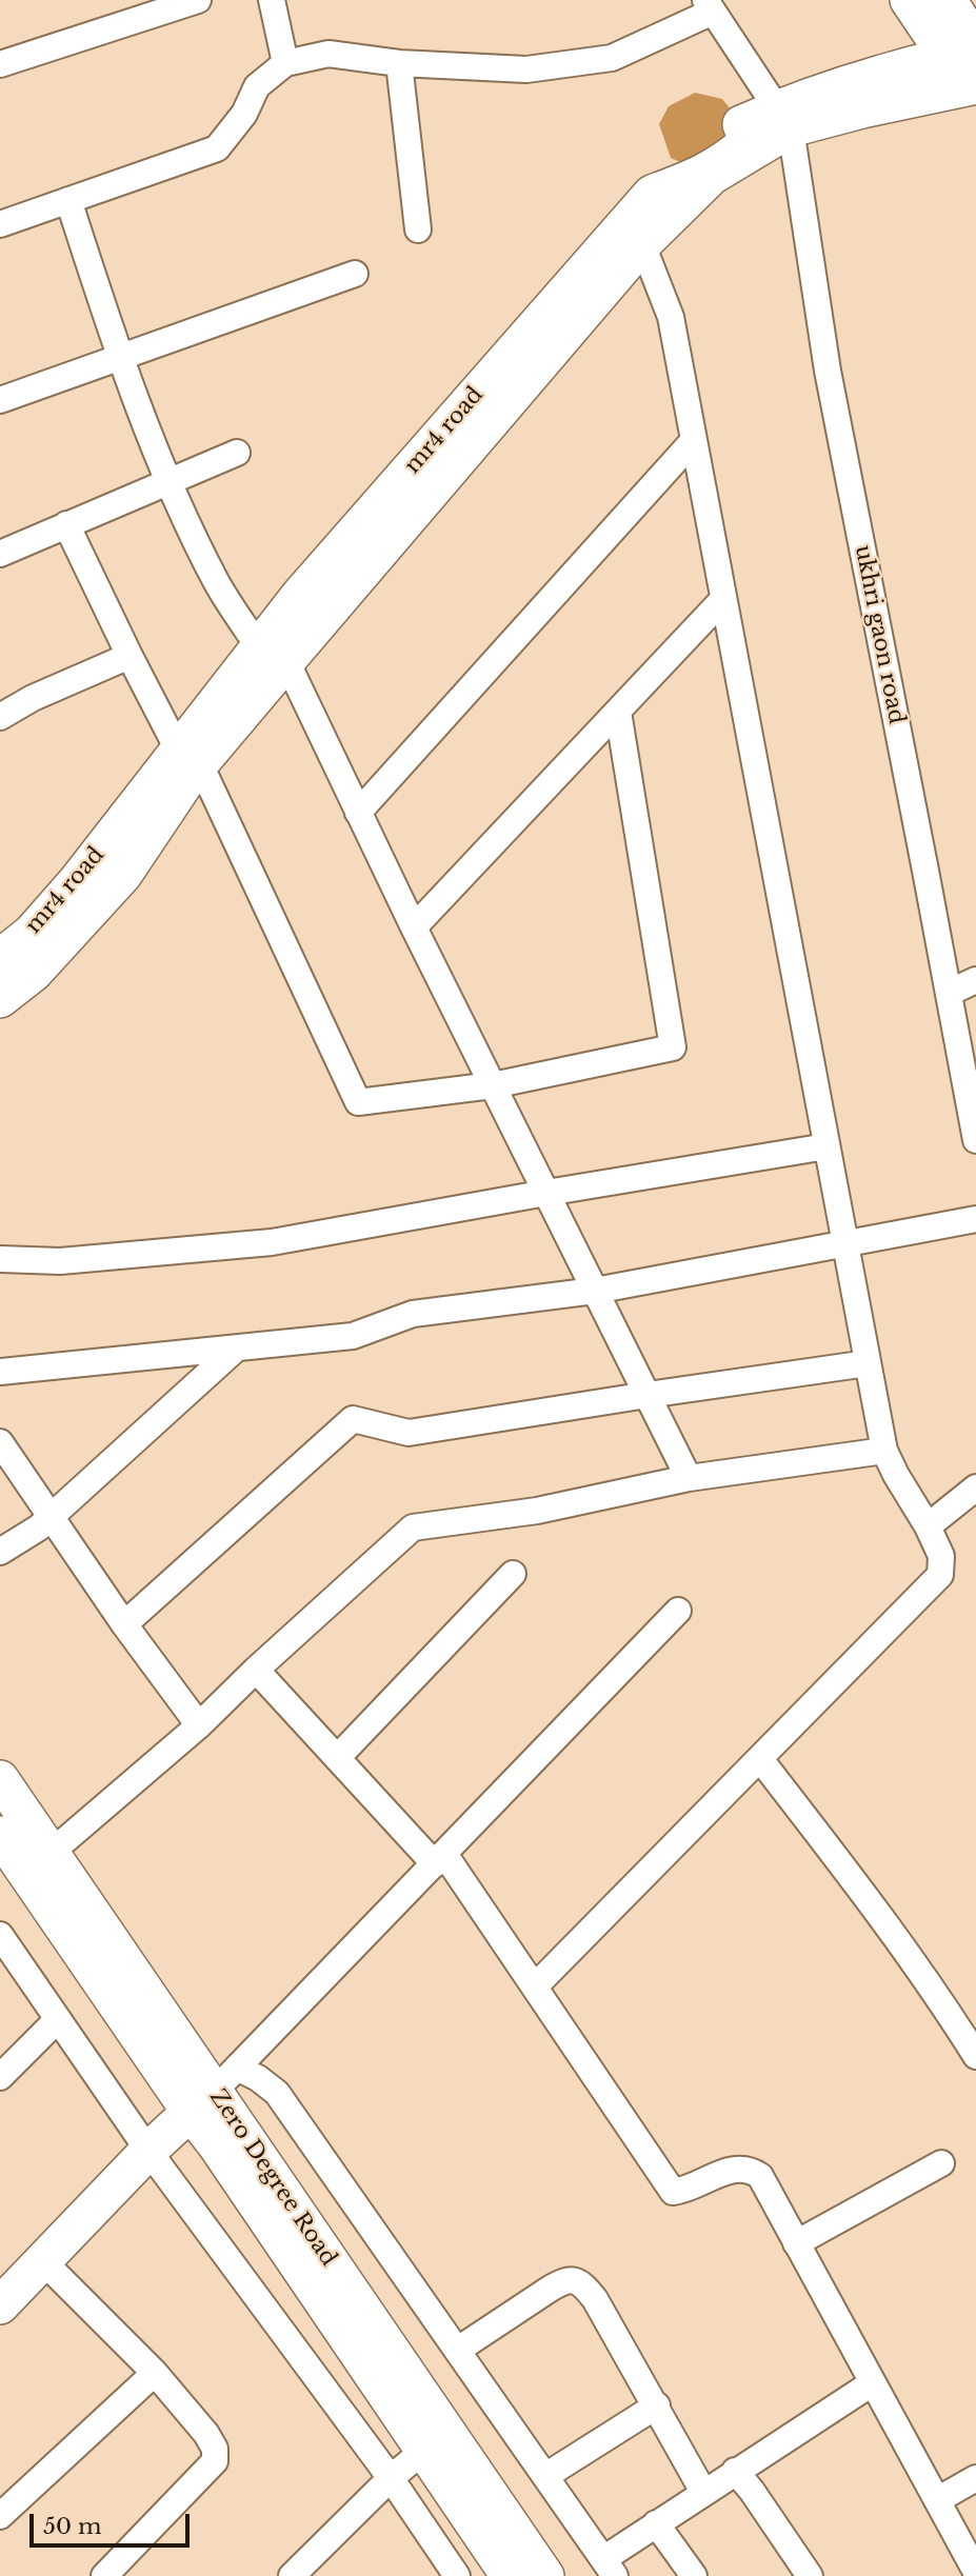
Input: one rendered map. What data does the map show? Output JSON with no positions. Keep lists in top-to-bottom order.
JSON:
{
  "streets": {
    "street": ["mr4 road", "ukhri gaon road", "Zero Degree Road"]
  },
  "crossings": [
    ["mr4 road", "ukhri gaon road"]
  ],
  "scale_bar": "50 m"
}
